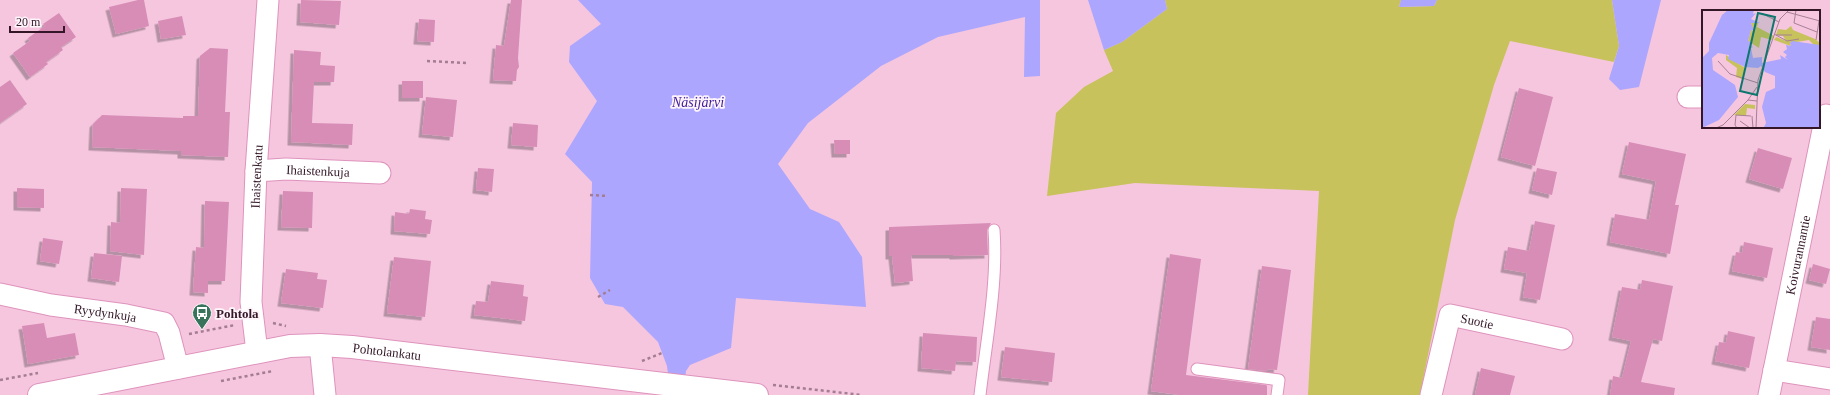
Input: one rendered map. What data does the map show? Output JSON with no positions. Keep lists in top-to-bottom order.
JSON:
{
  "streets": {
    "main road": ["Pohtolankatu"],
    "street": [
      "Ihaistenkuja",
      "Ihaistenkatu",
      "Koivurannantie",
      "Ryydynkuja",
      "Suotie"
    ]
  },
  "crossings": [
    ["Ihaistenkuja", "Ihaistenkatu"],
    ["Ihaistenkatu", "Pohtolankatu"],
    ["Ryydynkuja", "Pohtolankatu"]
  ],
  "water": ["Näsijärvi"],
  "places": {
    "bus stop": ["Pohtola"]
  },
  "scale_bar": "20 m"
}
